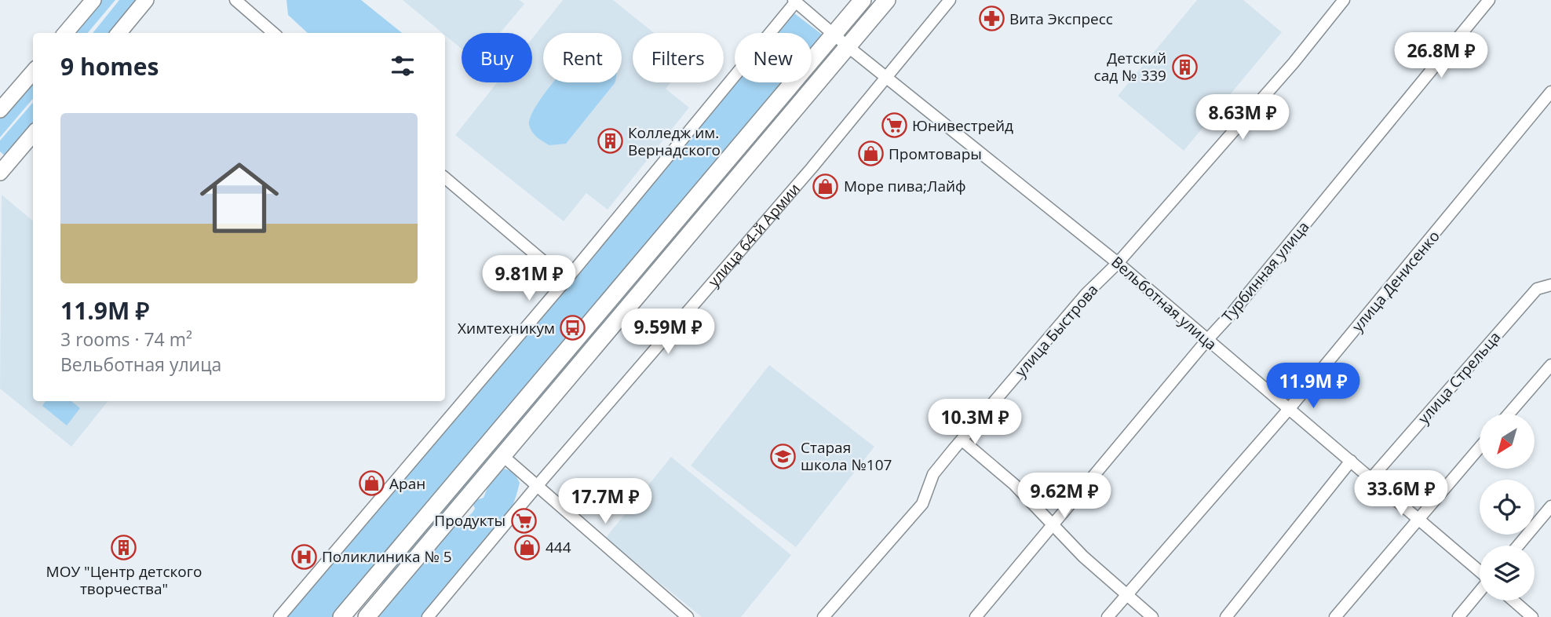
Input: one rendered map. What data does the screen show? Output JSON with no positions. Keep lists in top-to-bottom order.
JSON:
{
  "streets": {
    "street": [
      "улица 64-й Армии",
      "Турбинная улица",
      "улица Денисенко",
      "Вельботная улица",
      "улица Быстрова",
      "улица Стрельца"
    ]
  },
  "crossings": [
    ["улица 64-й Армии", "Вельботная улица"],
    ["Турбинная улица", "Вельботная улица"],
    ["улица Денисенко", "Вельботная улица"],
    ["Вельботная улица", "улица Быстрова"],
    ["Вельботная улица", "улица Стрельца"]
  ],
  "places": {
    "pharmacy": ["Вита Экспресс"],
    "building": ["Детский сад № 339", "Колледж им. Вернадского", "МОУ \"Центр детского творчества\""],
    "supermarket": ["Юнивестрейд", "Продукты"],
    "shop": [
      "Промтовары",
      "Море пива;Лайф",
      "Аран",
      "444"
    ],
    "bus stop": ["Химтехникум"],
    "school or university": ["Старая школа №107"],
    "hospital": ["Поликлиника № 5"]
  },
  "north": "bottom left",
  "page": {
    "price": [
      "26.8M ₽",
      "8.63M ₽",
      "9.81M ₽",
      "9.59M ₽",
      "11.9M ₽",
      "10.3M ₽",
      "33.6M ₽",
      "9.62M ₽",
      "17.7M ₽"
    ],
    "chip": [
      "Buy",
      "Rent",
      "Filters",
      "New"
    ],
    "heading": "9 homes",
    "list": [
      {
        "name": "11.9M ₽",
        "note": "3 rooms · 74 m² · Вельботная улица"
      }
    ]
  }
}
